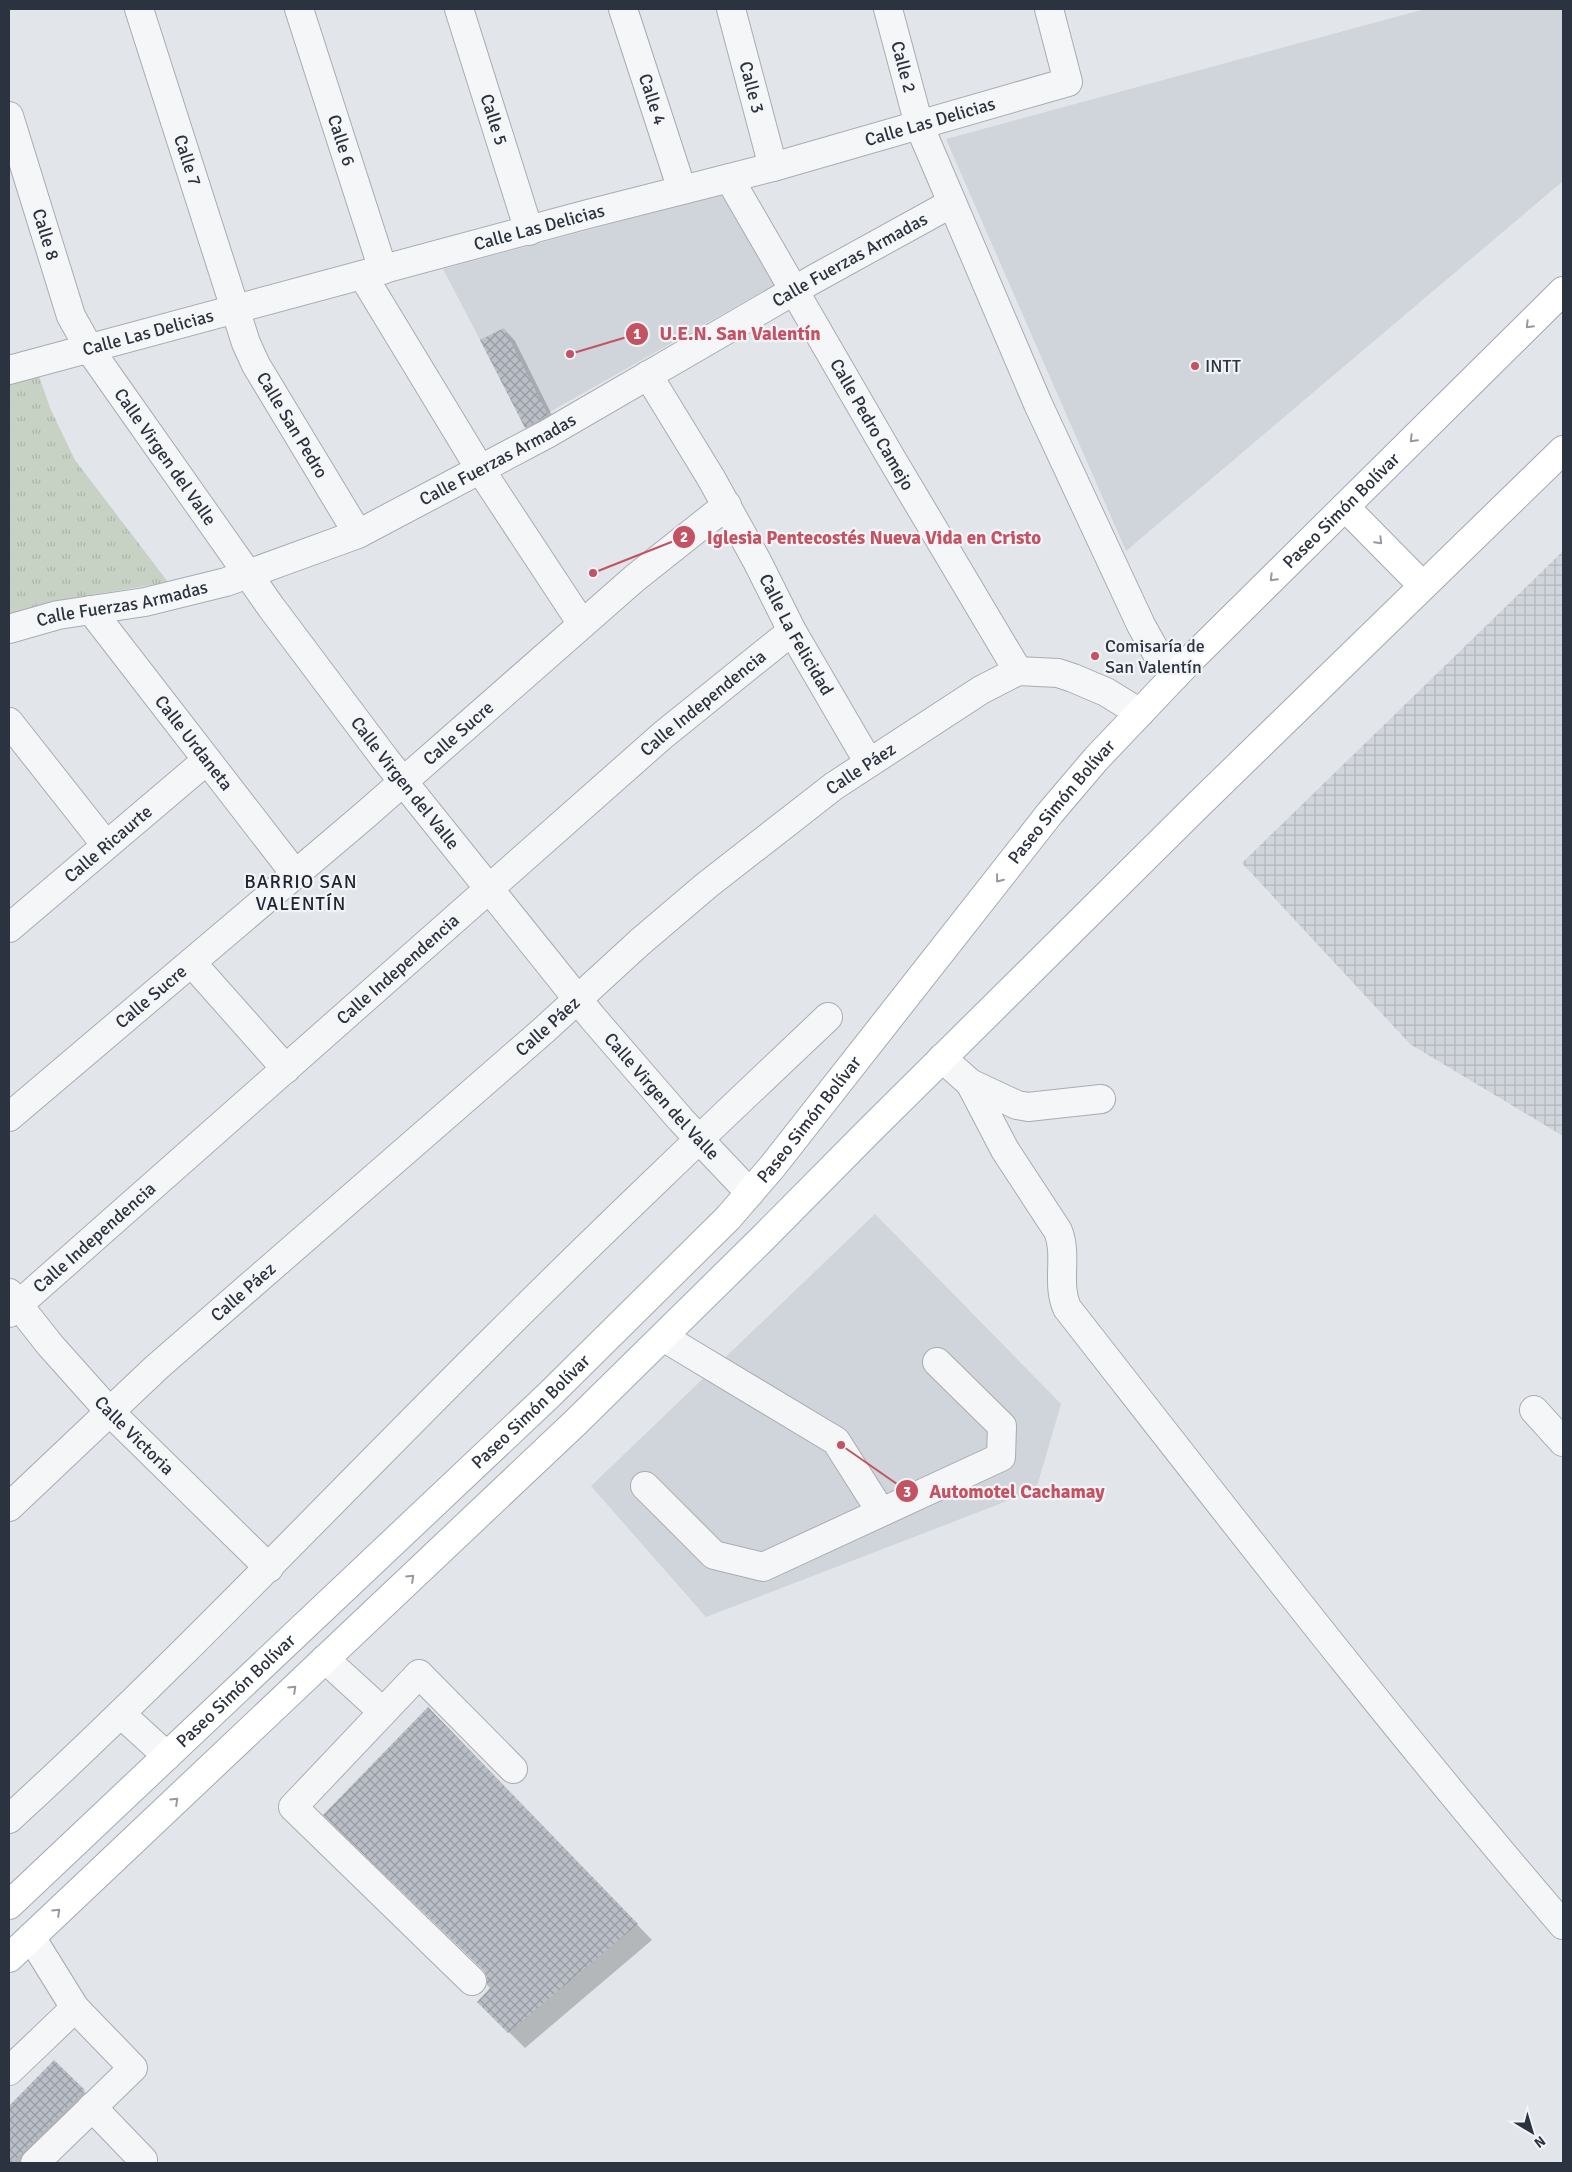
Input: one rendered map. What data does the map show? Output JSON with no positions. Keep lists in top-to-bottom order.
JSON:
{
  "streets": {
    "main road": ["Paseo Simón Bolívar"],
    "street": [
      "Calle 2",
      "Calle 3",
      "Calle 4",
      "Calle 5",
      "Calle Las Delicias",
      "Calle 6",
      "Calle 7",
      "Calle 8",
      "Calle Fuerzas Armadas",
      "Calle San Pedro",
      "Calle Pedro Camejo",
      "Calle Virgen del Valle",
      "Calle La Felicidad",
      "Calle Independencia",
      "Calle Sucre",
      "Calle Urdaneta",
      "Calle Páez",
      "Calle Ricaurte",
      "Calle Victoria"
    ]
  },
  "crossings": [
    ["Calle 2", "Calle Las Delicias"],
    ["Calle 2", "Calle Fuerzas Armadas"],
    ["Calle 2", "Paseo Simón Bolívar"],
    ["Calle 3", "Calle Las Delicias"],
    ["Calle 4", "Calle Las Delicias"],
    ["Calle 5", "Calle Las Delicias"],
    ["Calle Las Delicias", "Calle 6"],
    ["Calle Las Delicias", "Calle 7"],
    ["Calle Las Delicias", "Calle 8"],
    ["Calle Las Delicias", "Calle San Pedro"],
    ["Calle Las Delicias", "Calle Pedro Camejo"],
    ["Calle Las Delicias", "Calle Virgen del Valle"],
    ["Calle 6", "Calle Fuerzas Armadas"],
    ["Calle 6", "Calle Sucre"],
    ["Calle 7", "Calle San Pedro"],
    ["Calle 8", "Calle Virgen del Valle"],
    ["Calle Fuerzas Armadas", "Calle San Pedro"],
    ["Calle Fuerzas Armadas", "Calle Pedro Camejo"],
    ["Calle Fuerzas Armadas", "Calle Virgen del Valle"],
    ["Calle Fuerzas Armadas", "Calle La Felicidad"],
    ["Calle Fuerzas Armadas", "Calle Urdaneta"],
    ["Calle Pedro Camejo", "Calle Páez"],
    ["Calle Virgen del Valle", "Paseo Simón Bolívar"],
    ["Calle Virgen del Valle", "Calle Independencia"],
    ["Calle Virgen del Valle", "Calle Sucre"],
    ["Calle Virgen del Valle", "Calle Páez"],
    ["Paseo Simón Bolívar", "Calle Páez"],
    ["Calle La Felicidad", "Calle Independencia"],
    ["Calle La Felicidad", "Calle Sucre"],
    ["Calle La Felicidad", "Calle Páez"],
    ["Calle Independencia", "Calle Victoria"],
    ["Calle Sucre", "Calle Urdaneta"],
    ["Calle Urdaneta", "Calle Ricaurte"],
    ["Calle Páez", "Calle Victoria"]
  ],
  "districts": ["BARRIO SAN VALENTÍN"],
  "places": [
    "U.E.N. San Valentín",
    "INTT",
    "Iglesia Pentecostés Nueva Vida en Cristo",
    "Comisaría de San Valentín",
    "Automotel Cachamay"
  ],
  "north": "bottom right"
}
